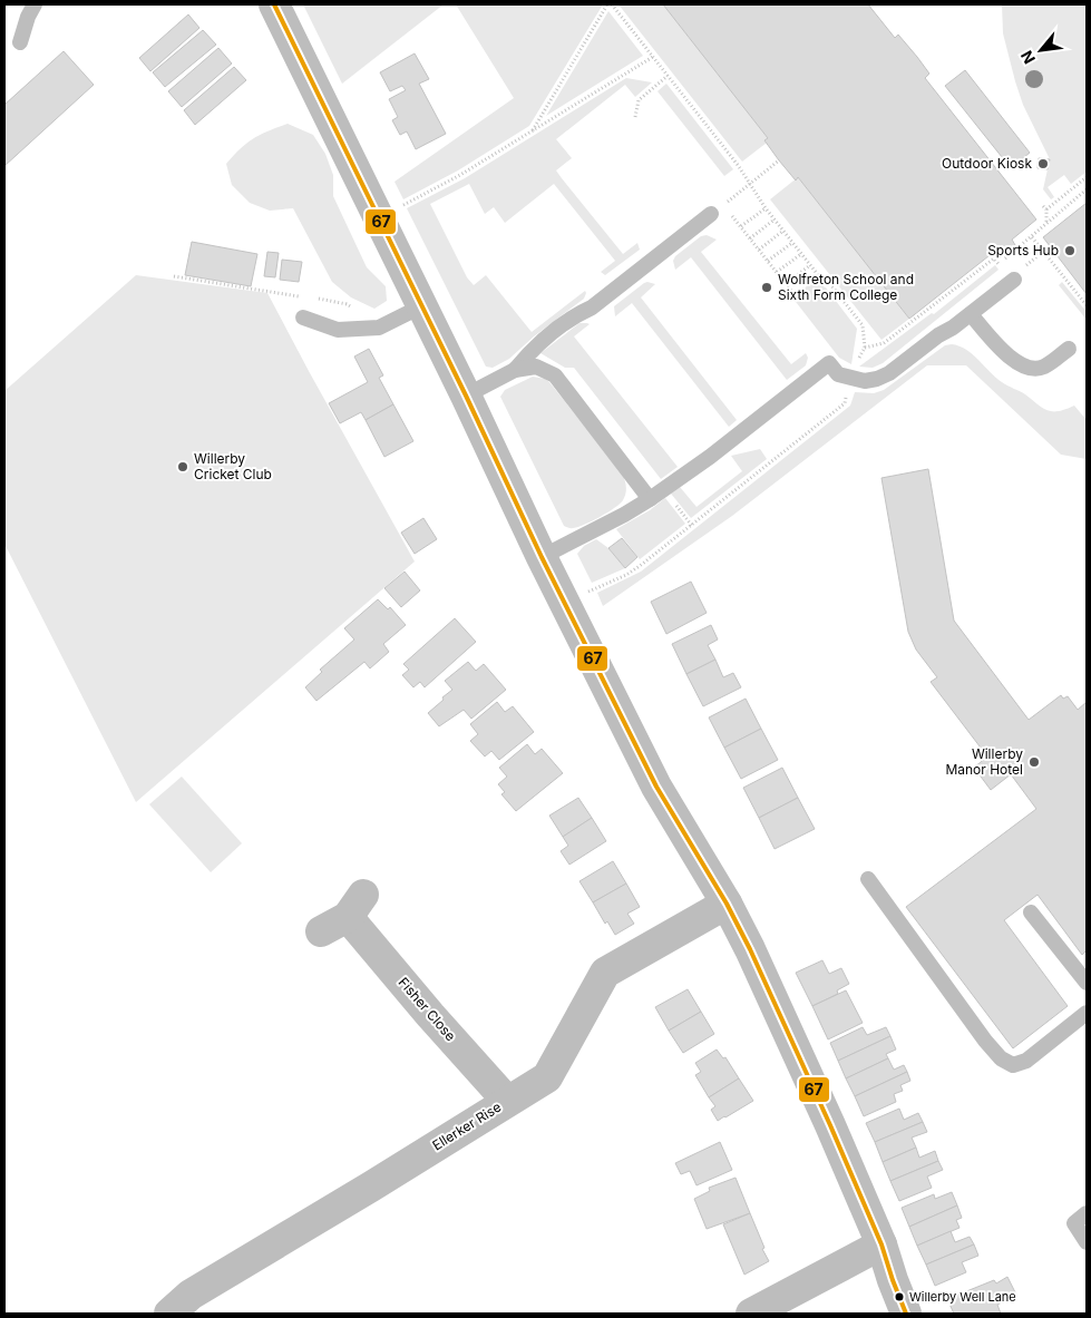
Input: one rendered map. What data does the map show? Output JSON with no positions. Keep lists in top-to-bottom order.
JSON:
{
  "streets": {
    "street": ["Fisher Close", "Ellerker Rise"]
  },
  "crossings": [
    ["Fisher Close", "Ellerker Rise"]
  ],
  "places": [
    "Outdoor Kiosk",
    "Sports Hub",
    "Wolfreton School and Sixth Form College",
    "Willerby Cricket Club",
    "Willerby Manor Hotel",
    "Willerby Well Lane"
  ],
  "lines": ["transit line 67"],
  "north": "bottom left"
}
